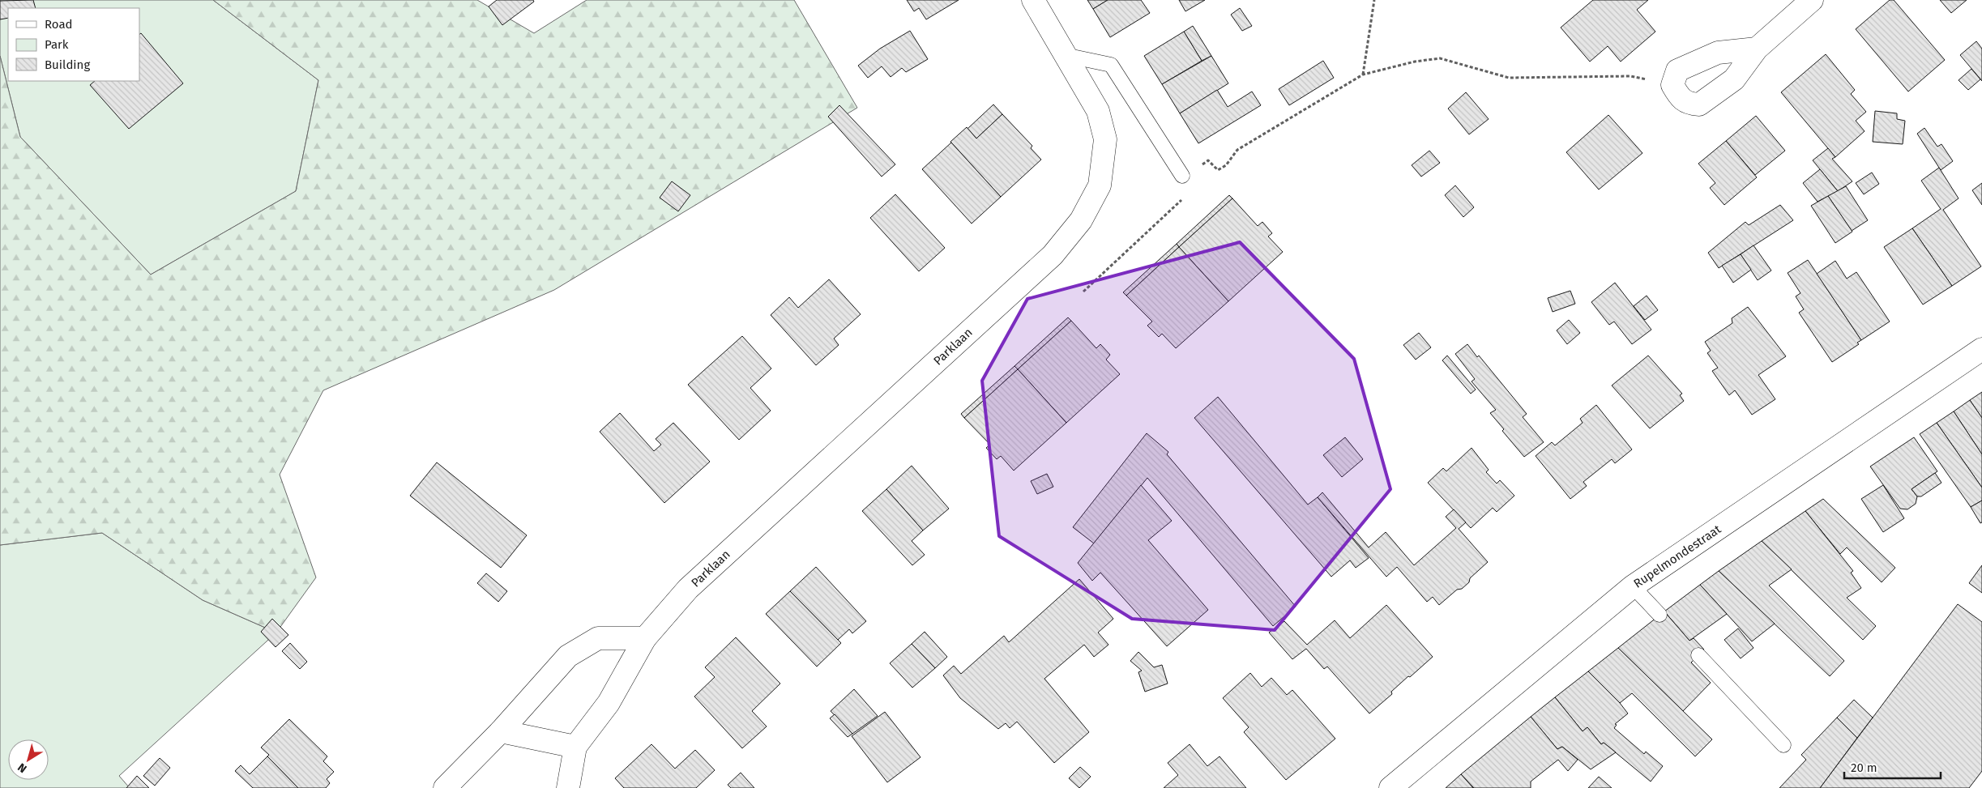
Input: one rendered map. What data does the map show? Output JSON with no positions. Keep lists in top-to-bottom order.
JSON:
{
  "streets": {
    "street": ["Parklaan", "Rupelmondestraat"]
  },
  "legend": ["Road", "Park", "Building"],
  "scale_bar": "20 m",
  "north": "bottom left"
}
